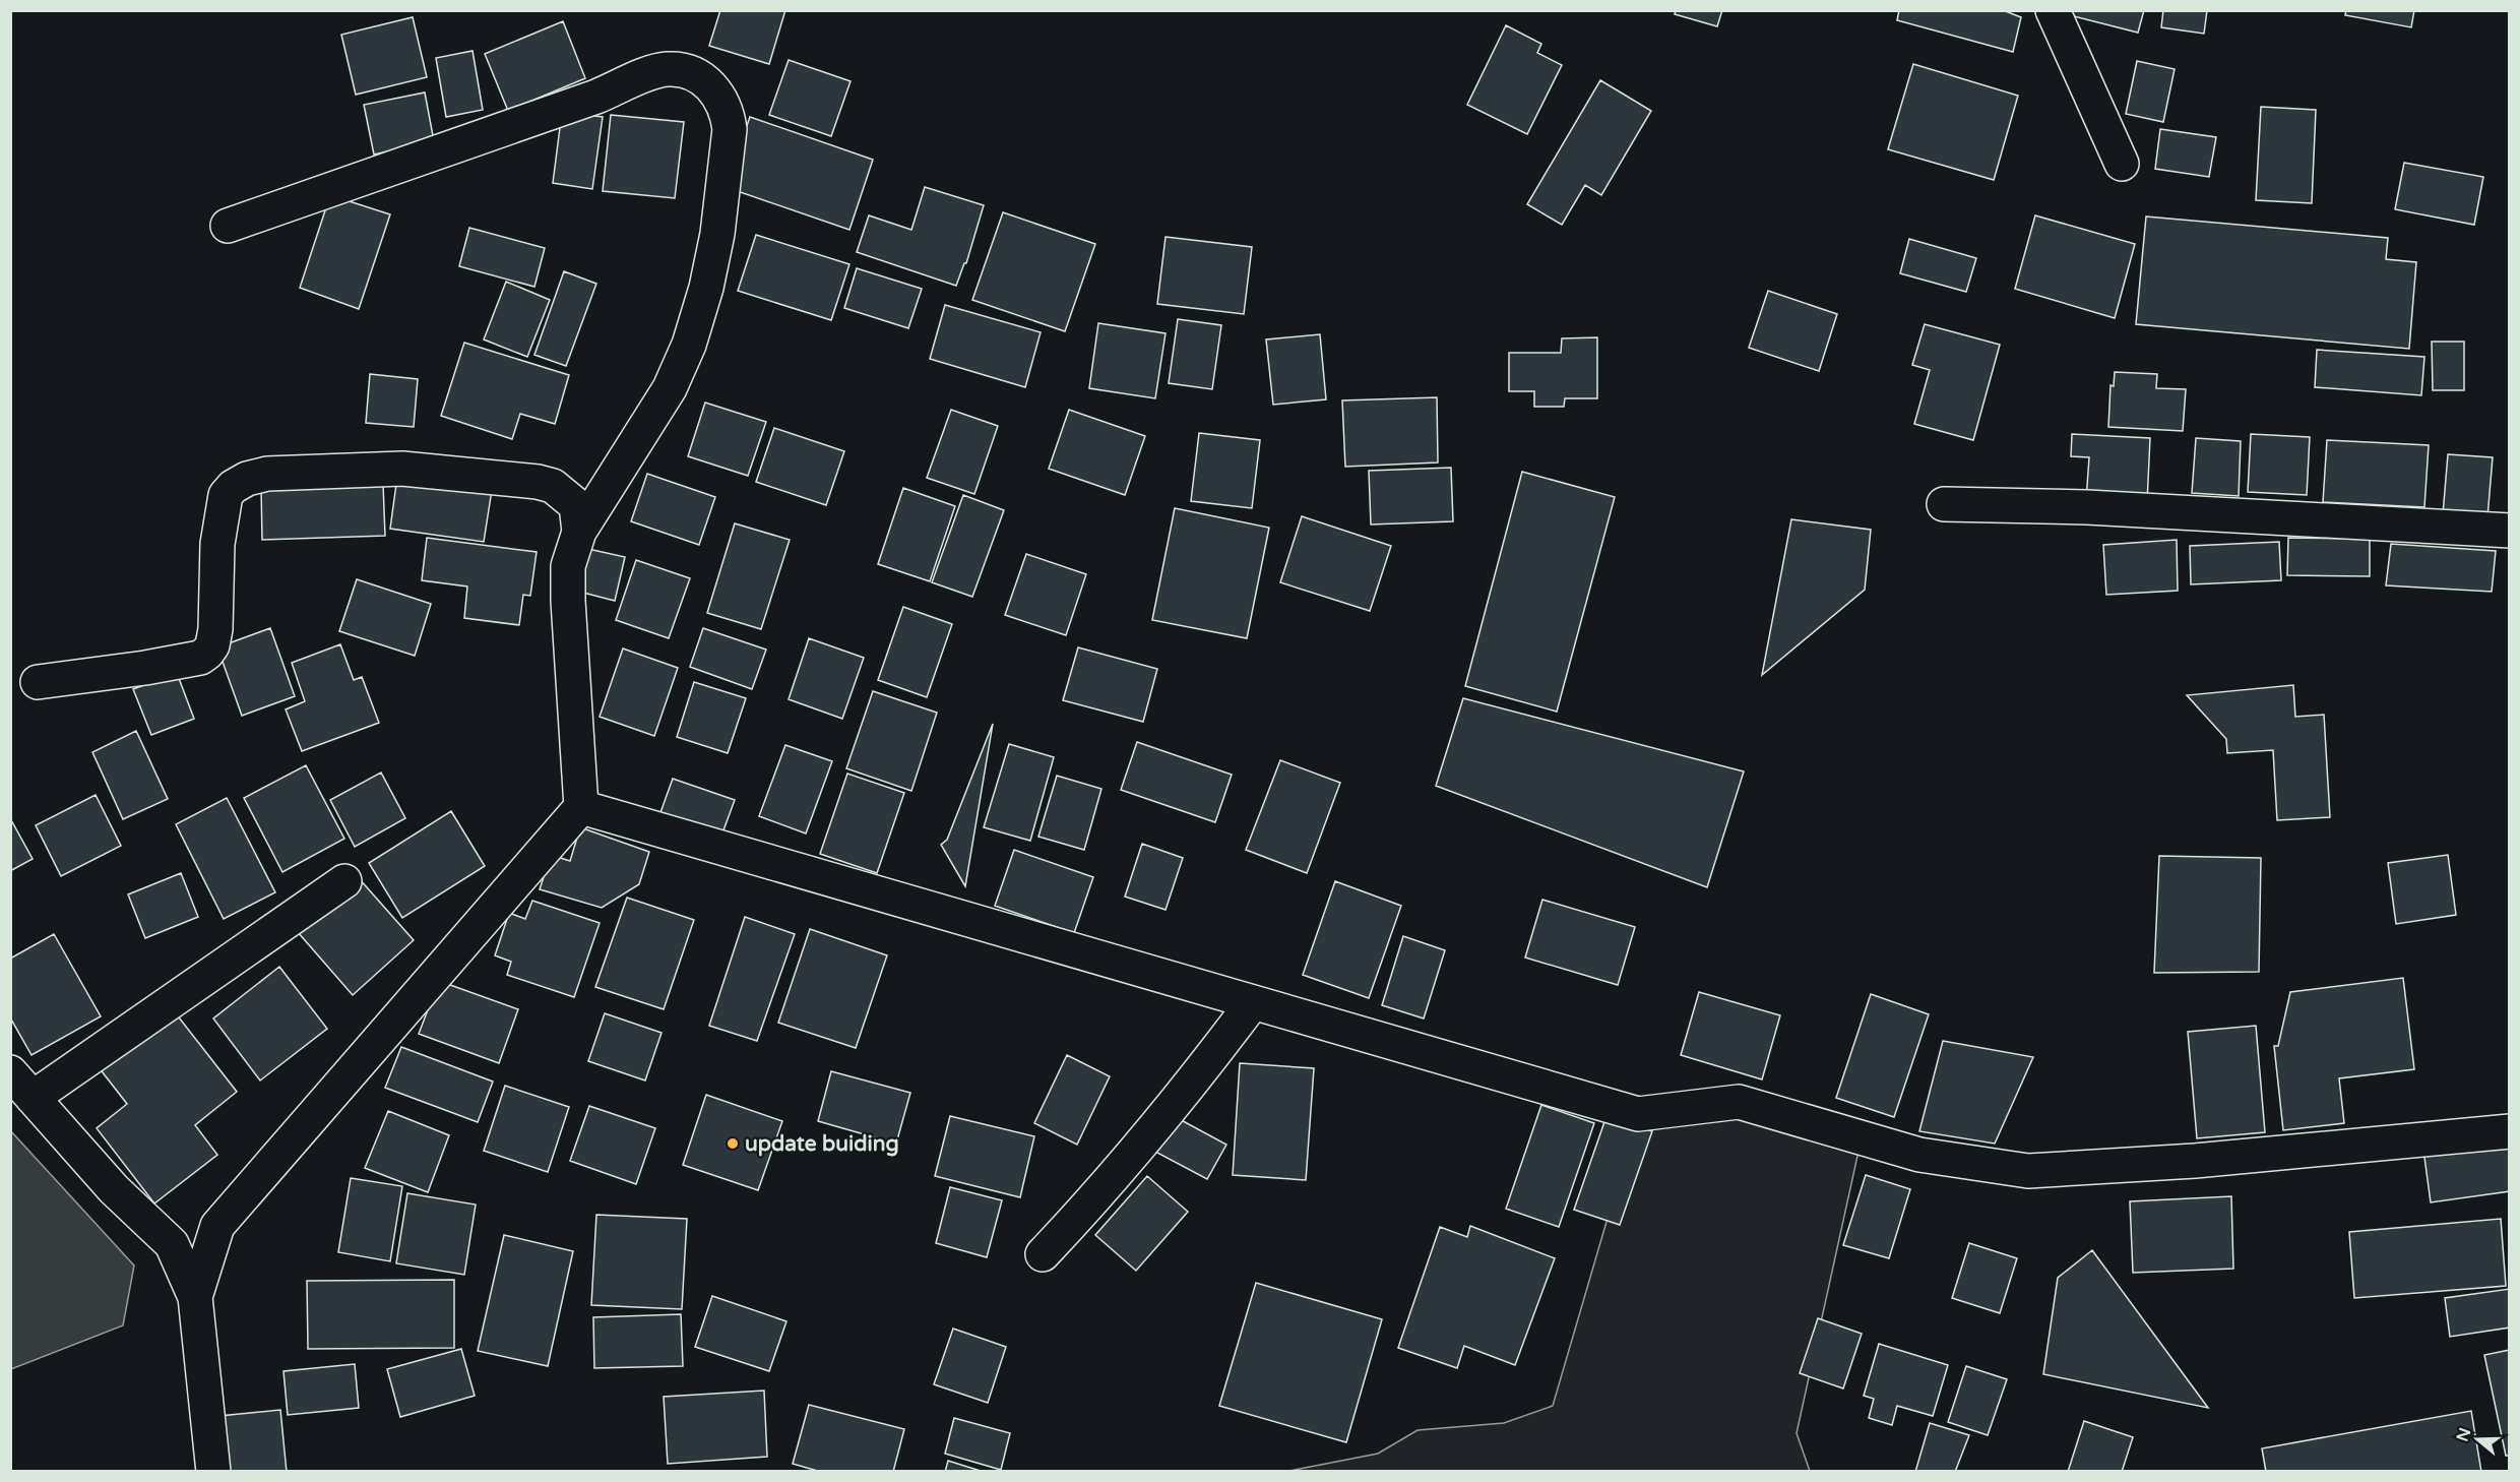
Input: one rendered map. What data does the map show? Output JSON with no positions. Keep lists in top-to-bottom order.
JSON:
{
  "places": ["update buiding"],
  "north": "left"
}
